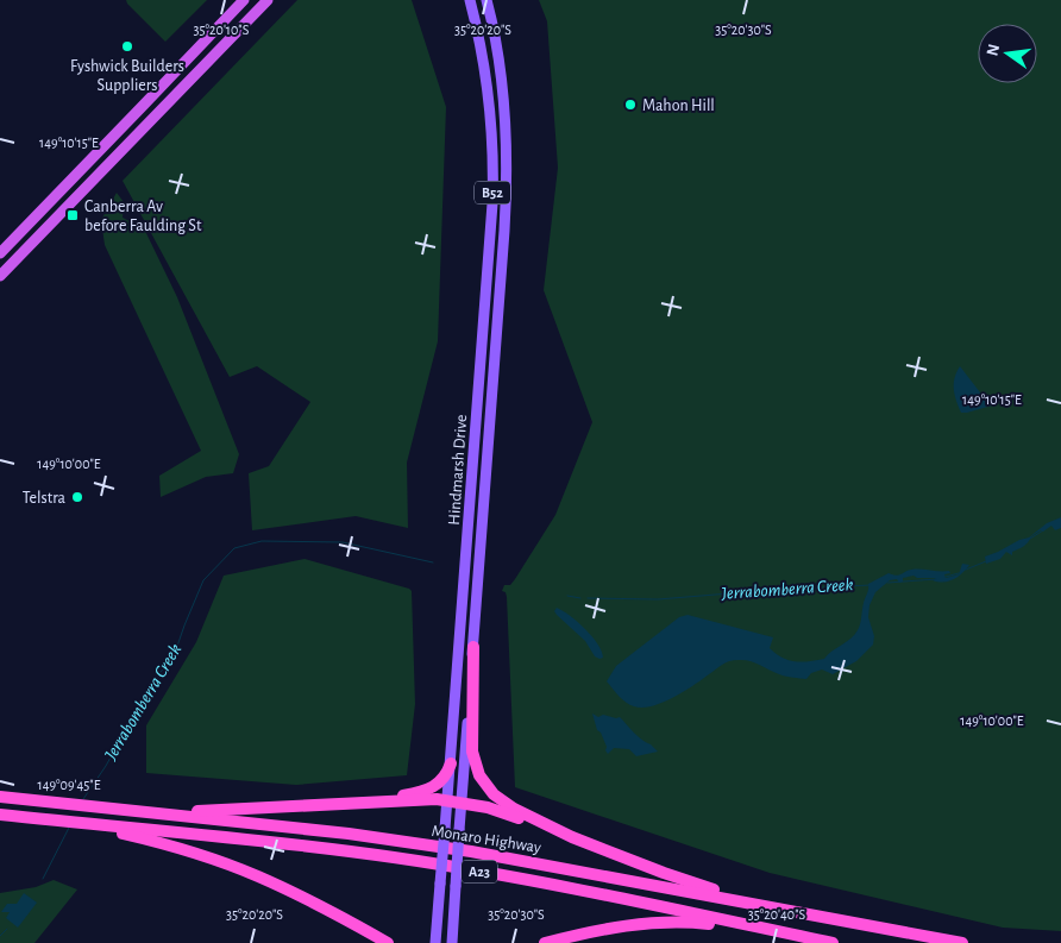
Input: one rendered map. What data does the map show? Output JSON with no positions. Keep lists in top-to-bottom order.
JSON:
{
  "streets": {
    "highway": ["Monaro Highway", "A23"],
    "main road": ["B52", "Hindmarsh Drive"]
  },
  "water": ["Jerrabomberra Creek"],
  "places": {
    "other": ["Fyshwick Builders Suppliers", "Mahon Hill", "Telstra"],
    "transit": ["Canberra Av before Faulding St"]
  },
  "north": "left",
  "coordinates": [
    "35°20'10\"S",
    "35°20'20\"S",
    "35°20'30\"S",
    "149°10'15\"E",
    "149°10'00\"E",
    "149°09'45\"E",
    "35°20'40\"S"
  ]
}
